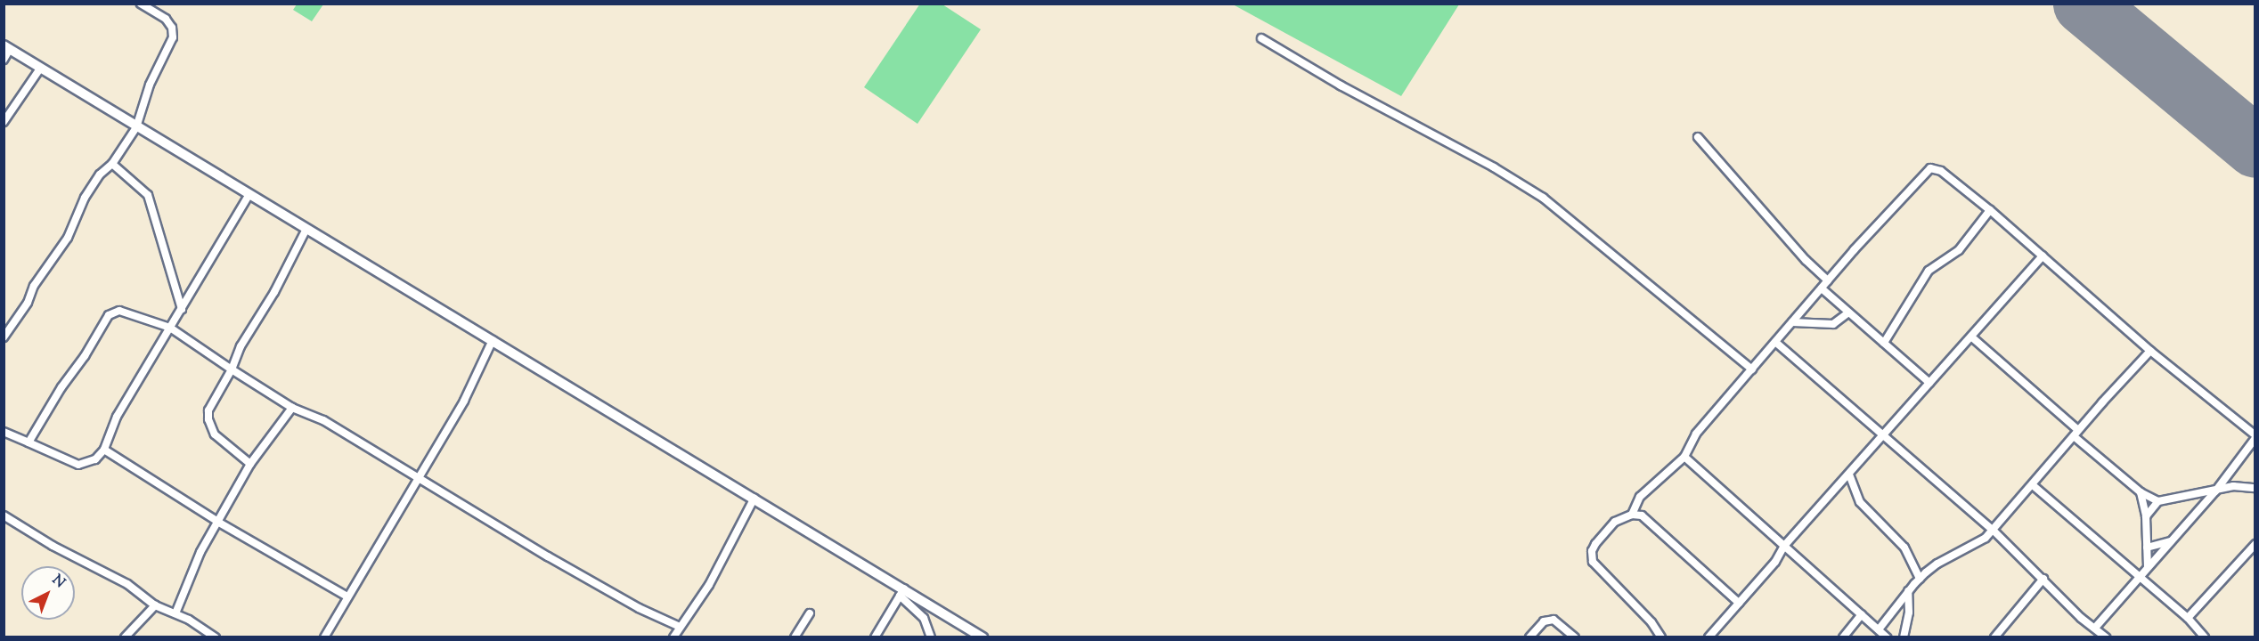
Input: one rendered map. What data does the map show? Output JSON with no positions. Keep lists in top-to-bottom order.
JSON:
{
  "north": "top right"
}
